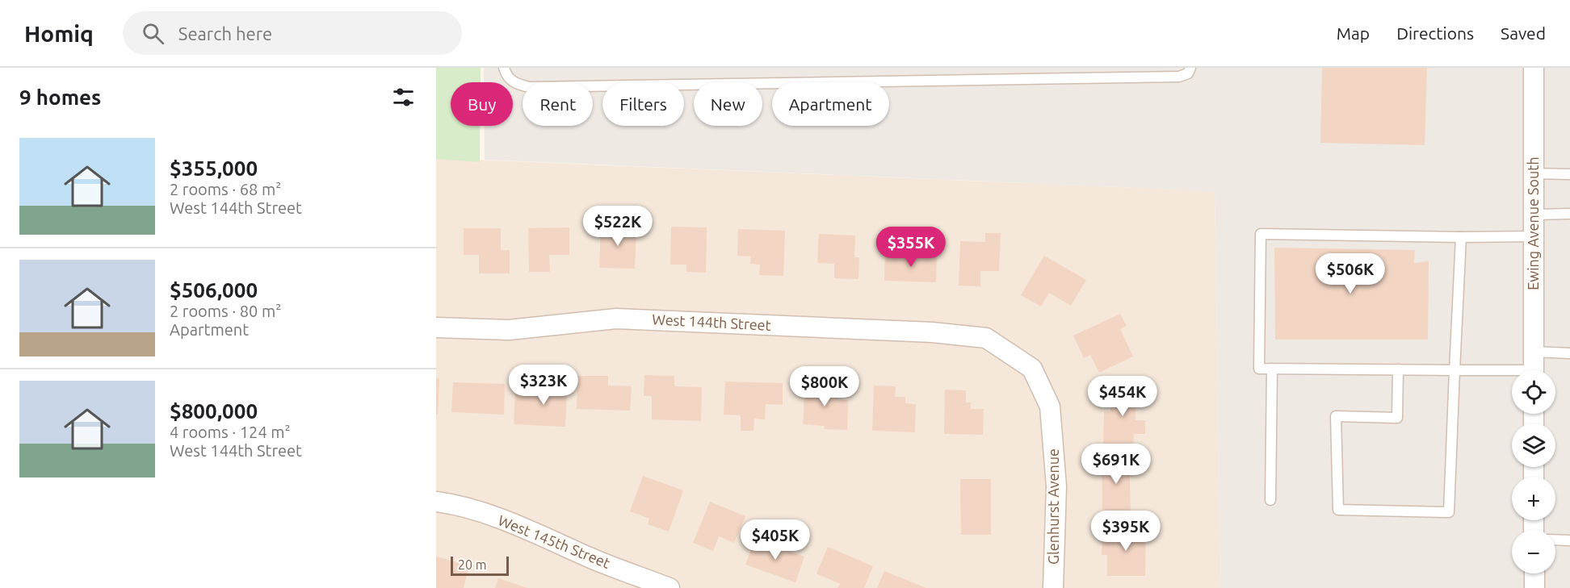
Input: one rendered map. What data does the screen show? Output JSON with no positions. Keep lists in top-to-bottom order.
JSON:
{
  "streets": {
    "street": [
      "Ewing Avenue South",
      "West 144th Street",
      "Glenhurst Avenue",
      "West 145th Street"
    ]
  },
  "crossings": [
    ["West 144th Street", "Glenhurst Avenue"]
  ],
  "scale_bar": "20 m",
  "page": {
    "header": "Homiq",
    "search": "Search here",
    "nav": ["Map", "Directions", "Saved"],
    "heading": "9 homes",
    "chip": [
      "Buy",
      "Rent",
      "Filters",
      "New",
      "Apartment"
    ],
    "list": [
      {
        "name": "$355,000",
        "note": "2 rooms · 68 m² · West 144th Street"
      },
      {
        "name": "$506,000",
        "note": "2 rooms · 80 m² · Apartment"
      },
      {
        "name": "$800,000",
        "note": "4 rooms · 124 m² · West 144th Street"
      }
    ],
    "price": [
      "$522K",
      "$355K",
      "$506K",
      "$323K",
      "$800K",
      "$454K",
      "$691K",
      "$395K",
      "$405K"
    ],
    "map_buttons": ["+", "−"],
    "scale": "20 m"
  }
}
